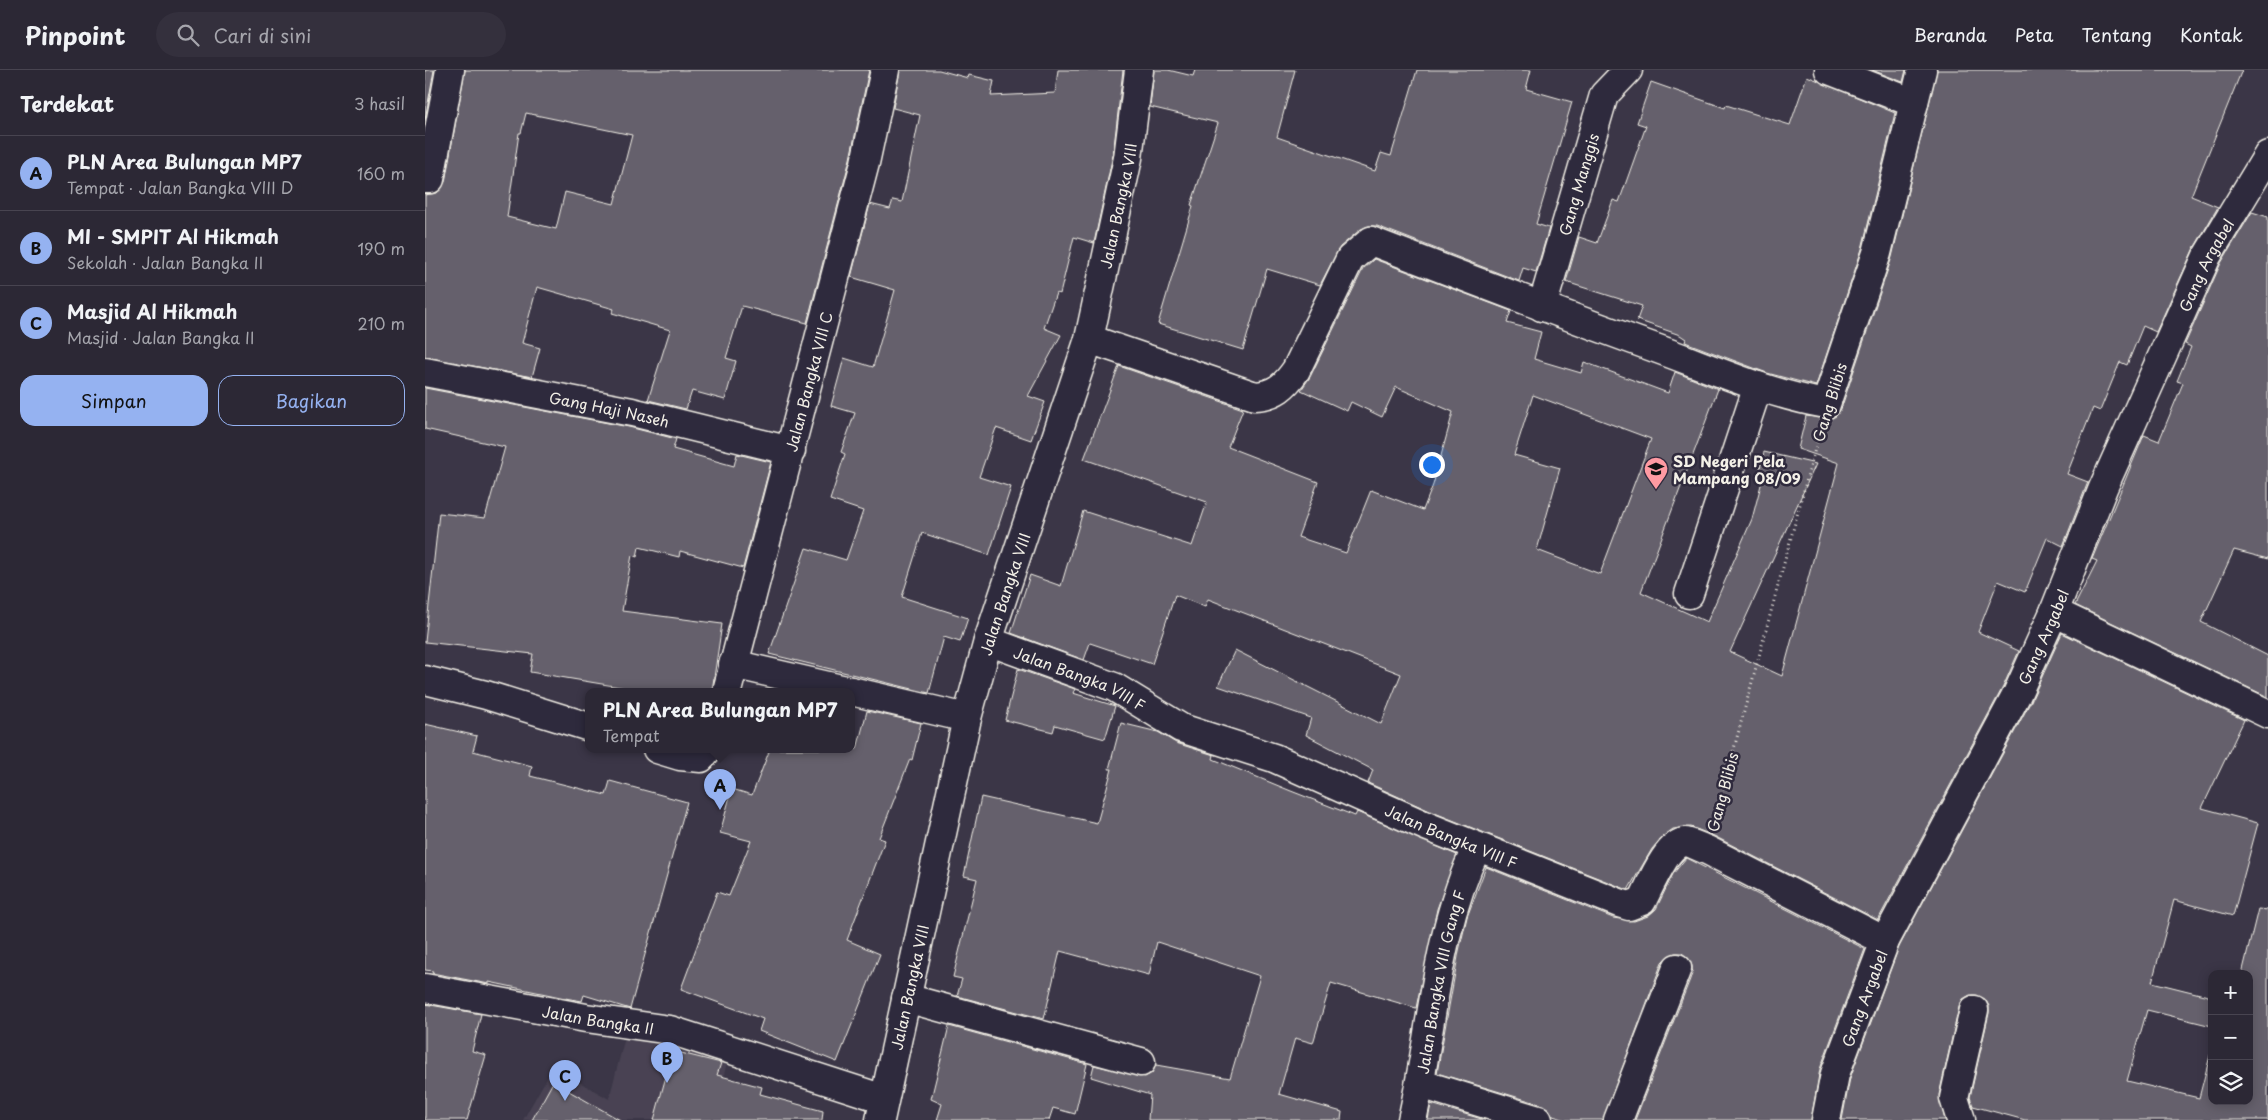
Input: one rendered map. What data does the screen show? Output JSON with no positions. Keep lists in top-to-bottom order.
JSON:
{
  "streets": {
    "street": [
      "Gang Manggis",
      "Jalan Bangka VIII",
      "Gang Argabel",
      "Jalan Bangka VIII C",
      "Gang Blibis",
      "Gang Haji Naseh",
      "Jalan Bangka VIII F",
      "Jalan Bangka VIII Gang F",
      "Jalan Bangka II"
    ]
  },
  "crossings": [
    ["Jalan Bangka VIII", "Jalan Bangka VIII F"],
    ["Jalan Bangka VIII", "Jalan Bangka II"],
    ["Gang Argabel", "Jalan Bangka VIII F"],
    ["Jalan Bangka VIII C", "Gang Haji Naseh"],
    ["Gang Blibis", "Jalan Bangka VIII F"],
    ["Jalan Bangka VIII F", "Jalan Bangka VIII Gang F"]
  ],
  "places": {
    "school or university": ["SD Negeri Pela Mampang 08/09"]
  },
  "page": {
    "header": "Pinpoint",
    "search": "Cari di sini",
    "nav": [
      "Beranda",
      "Peta",
      "Tentang",
      "Kontak"
    ],
    "heading": ["Terdekat", "3 hasil"],
    "list": [
      {
        "mark": "A",
        "name": "PLN Area Bulungan MP7",
        "note": "Tempat · Jalan Bangka VIII D",
        "value": "160 m"
      },
      {
        "mark": "B",
        "name": "MI - SMPIT Al Hikmah",
        "note": "Sekolah · Jalan Bangka II",
        "value": "190 m"
      },
      {
        "mark": "C",
        "name": "Masjid Al Hikmah",
        "note": "Masjid · Jalan Bangka II",
        "value": "210 m"
      }
    ],
    "buttons": ["Simpan", "Bagikan"],
    "popup": ["PLN Area Bulungan MP7", "Tempat"],
    "pins": ["A", "B", "C"],
    "map_buttons": ["+", "−"]
  }
}
